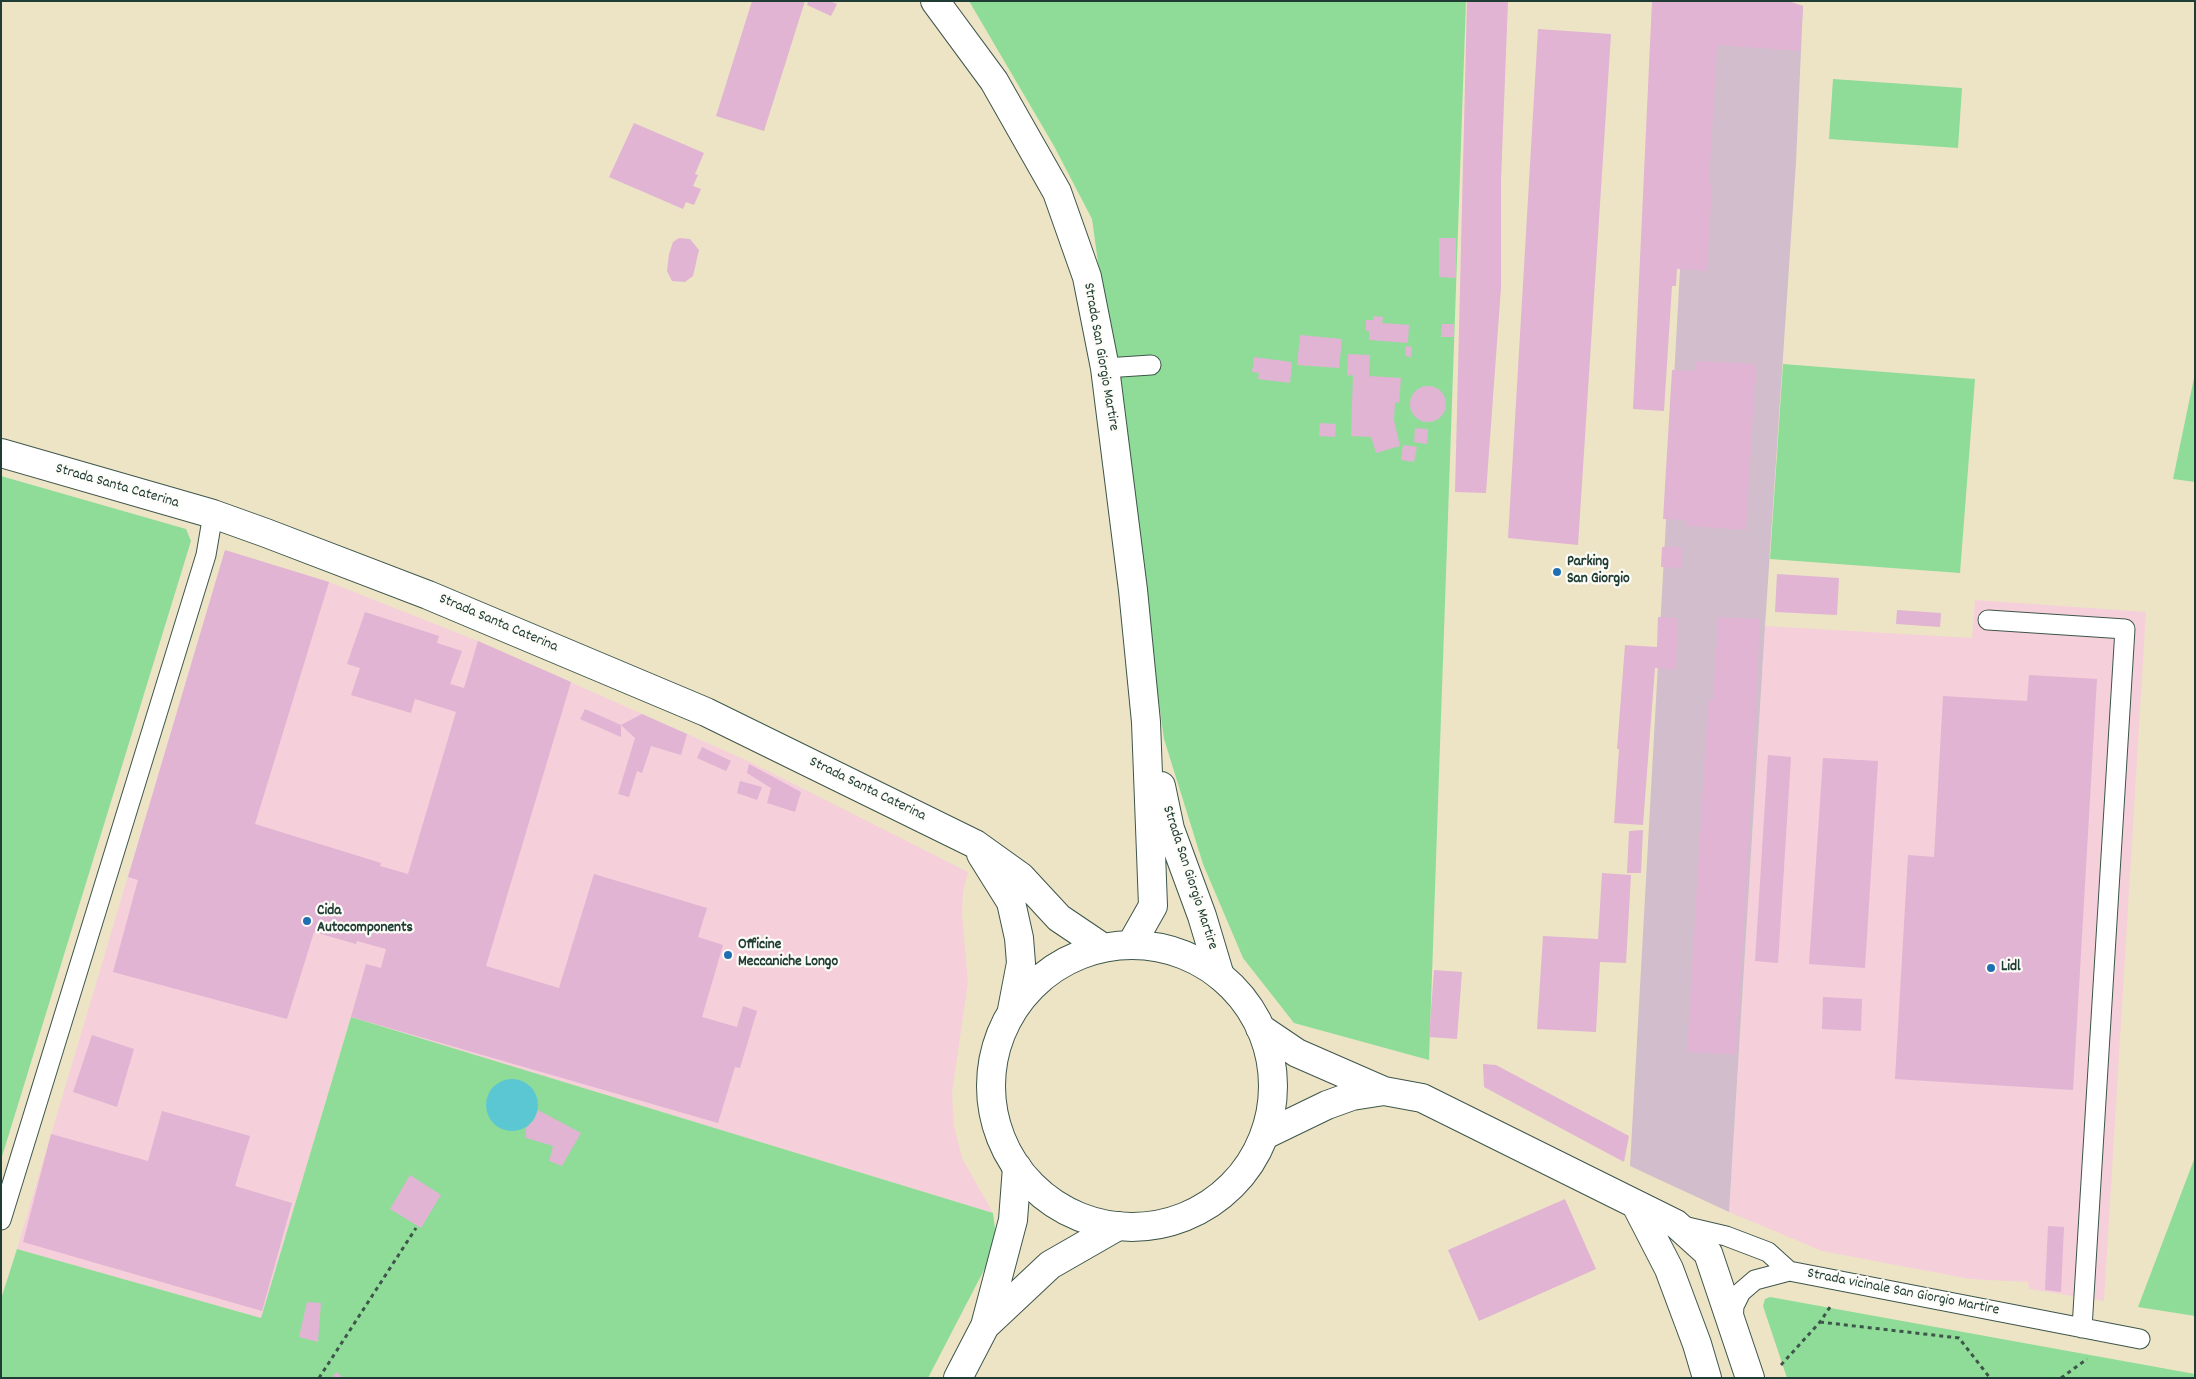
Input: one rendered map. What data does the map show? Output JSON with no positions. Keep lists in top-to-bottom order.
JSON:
{
  "streets": {
    "street": ["Strada San Giorgio Martire", "Strada Santa Caterina"],
    "lane": ["Strada vicinale San Giorgio Martire"]
  },
  "places": [
    "Parking San Giorgio",
    "Cida Autocomponents",
    "Officine Meccaniche Longo",
    "Lidl"
  ]
}
